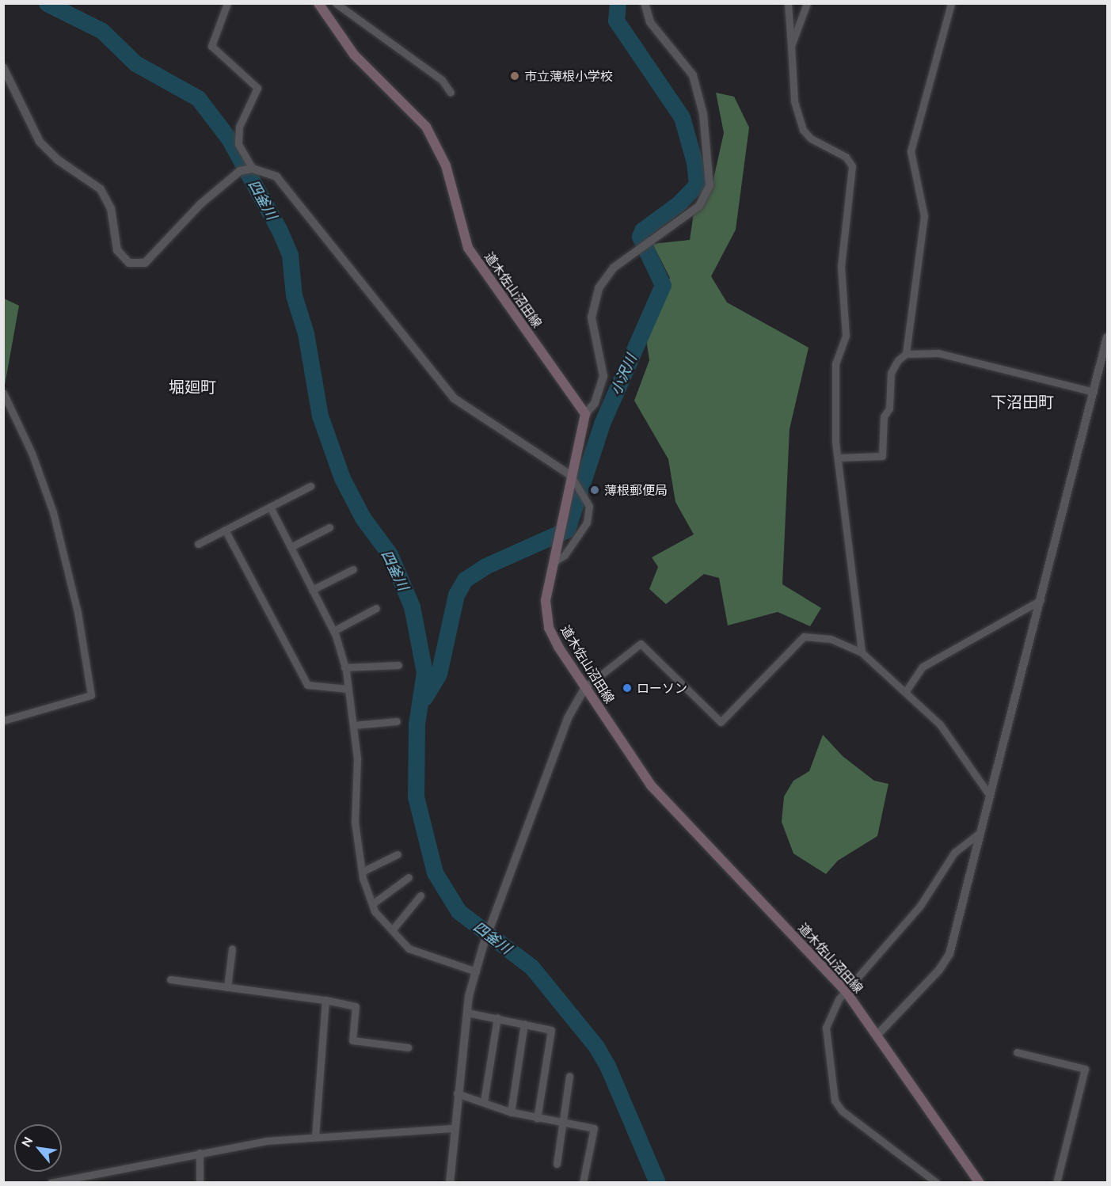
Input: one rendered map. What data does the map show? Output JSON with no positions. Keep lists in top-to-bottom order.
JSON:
{
  "streets": {
    "main road": ["道木佐山沼田線"]
  },
  "districts": ["堀廻町", "下沼田町"],
  "water": ["四釜川", "小沢川"],
  "places": ["市立薄根小学校", "薄根郵便局", "ローソン"],
  "north": "top left"
}
